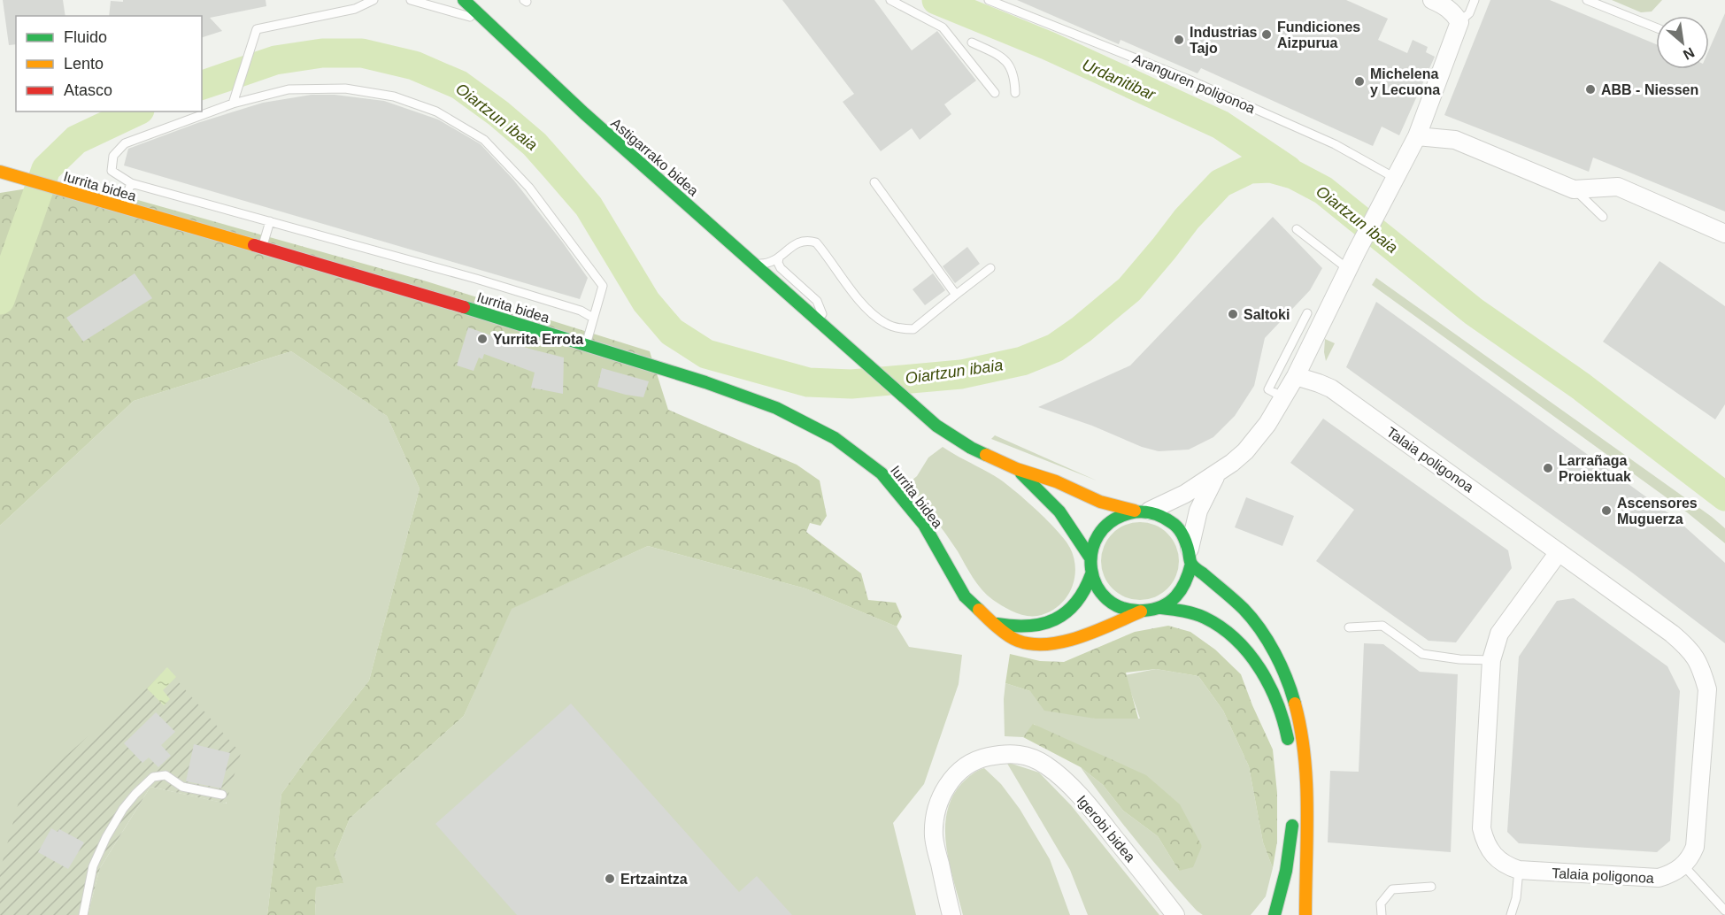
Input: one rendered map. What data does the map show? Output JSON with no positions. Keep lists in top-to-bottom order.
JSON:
{
  "streets": {
    "main road": ["Astigarrako bidea", "Iurrita bidea"],
    "street": ["Talaia poligonoa", "Igerobi bidea"],
    "lane": ["Aranguren poligonoa"]
  },
  "water": ["Urdanitibar", "Oiartzun ibaia"],
  "places": [
    "Fundiciones Aizpurua",
    "Industrias Tajo",
    "Michelena y Lecuona",
    "ABB - Niessen",
    "Saltoki",
    "Yurrita Errota",
    "Larrañaga Proiektuak",
    "Ascensores Muguerza",
    "Ertzaintza"
  ],
  "legend": ["Fluido", "Lento", "Atasco"],
  "north": "bottom right"
}
